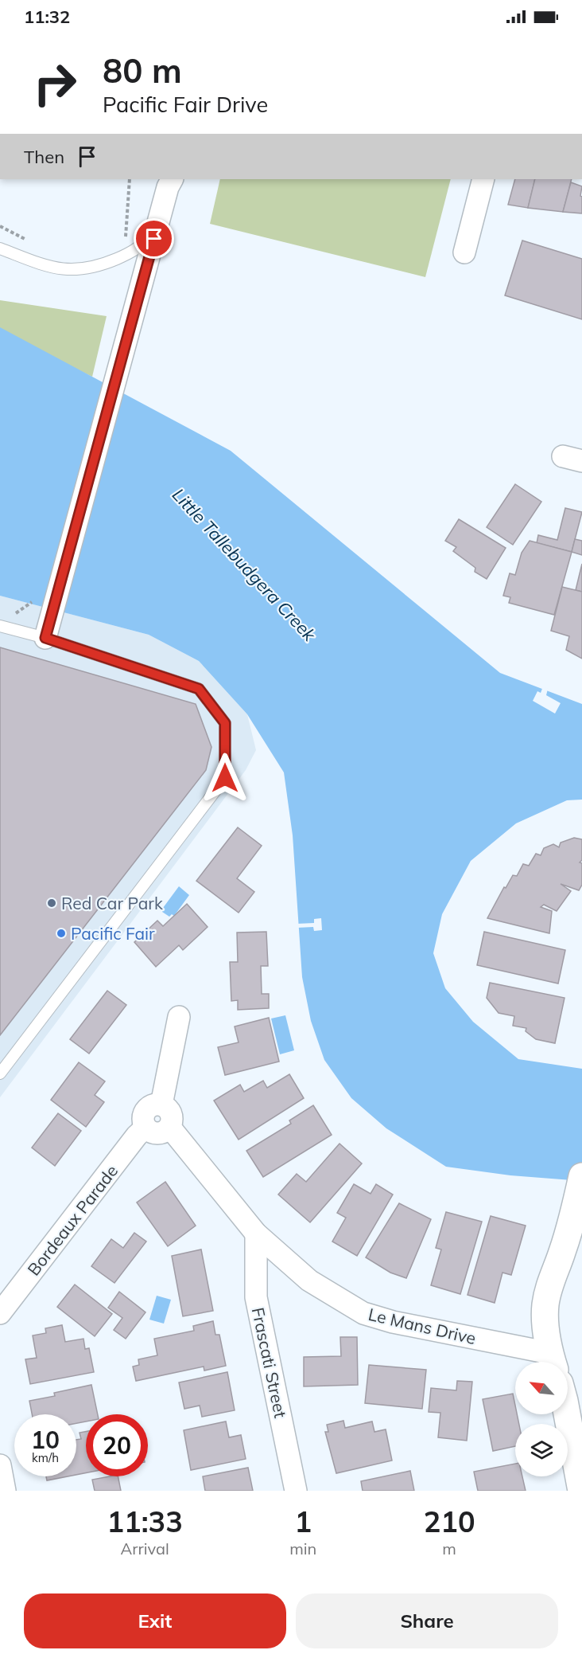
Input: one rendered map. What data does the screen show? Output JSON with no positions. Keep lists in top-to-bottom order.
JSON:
{
  "streets": {
    "street": ["Bordeaux Parade", "Le Mans Drive", "Frascati Street"]
  },
  "crossings": [
    ["Bordeaux Parade", "Le Mans Drive"],
    ["Le Mans Drive", "Frascati Street"]
  ],
  "water": ["Little Tallebudgera Creek"],
  "places": ["Red Car Park", "Pacific Fair"],
  "north": "top left",
  "page": {
    "status": "11:32",
    "turn": ["80 m", "Pacific Fair Drive"],
    "then": "Then",
    "speed": "10 km/h",
    "limit": "20",
    "eta": [
      "11:33",
      "Arrival",
      "1",
      "min",
      "210",
      "m"
    ],
    "buttons": ["Exit", "Share"]
  }
}
